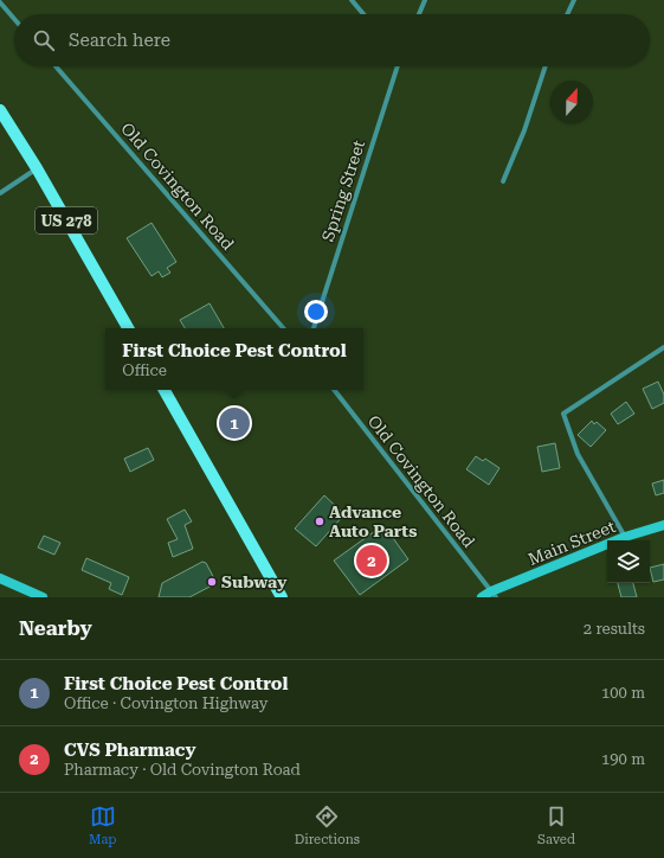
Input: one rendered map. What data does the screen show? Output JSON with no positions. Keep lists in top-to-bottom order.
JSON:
{
  "streets": {
    "main road": ["US 278", "Main Street"],
    "street": ["Old Covington Road", "Spring Street"]
  },
  "crossings": [
    ["Old Covington Road", "Main Street"]
  ],
  "places": ["Advance Auto Parts", "Subway"],
  "north": "top",
  "page": {
    "search": "Search here",
    "popup": ["First Choice Pest Control", "Office"],
    "pins": ["1", "2"],
    "heading": ["Nearby", "2 results"],
    "list": [
      {
        "mark": "1",
        "name": "First Choice Pest Control",
        "note": "Office · Covington Highway",
        "value": "100 m"
      },
      {
        "mark": "2",
        "name": "CVS Pharmacy",
        "note": "Pharmacy · Old Covington Road",
        "value": "190 m"
      }
    ],
    "nav": ["Map", "Directions", "Saved"]
  }
}
